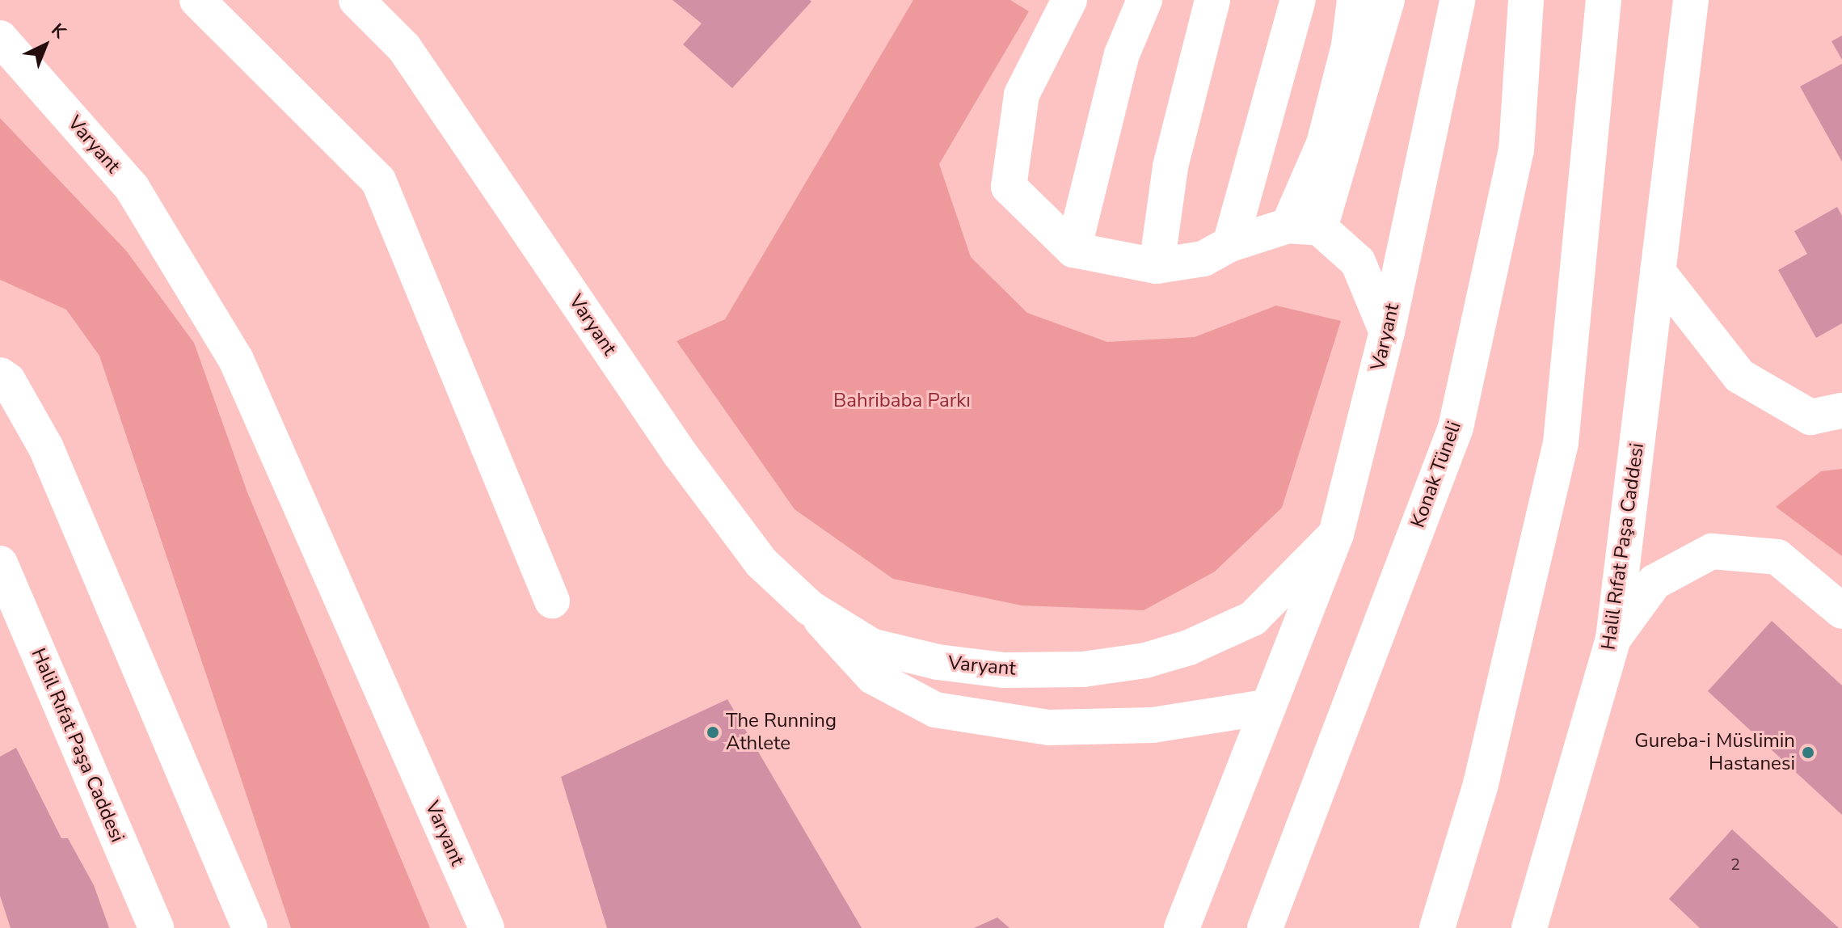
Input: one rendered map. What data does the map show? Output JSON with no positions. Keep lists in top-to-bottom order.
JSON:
{
  "streets": {
    "main road": ["Varyant", "Konak Tüneli", "Halil Rıfat Paşa Caddesi"]
  },
  "parks": ["Bahribaba Parkı"],
  "places": ["The Running Athlete", "Gureba-i Müslimin Hastanesi"],
  "house_numbers": ["2"],
  "north": "top right"
}
